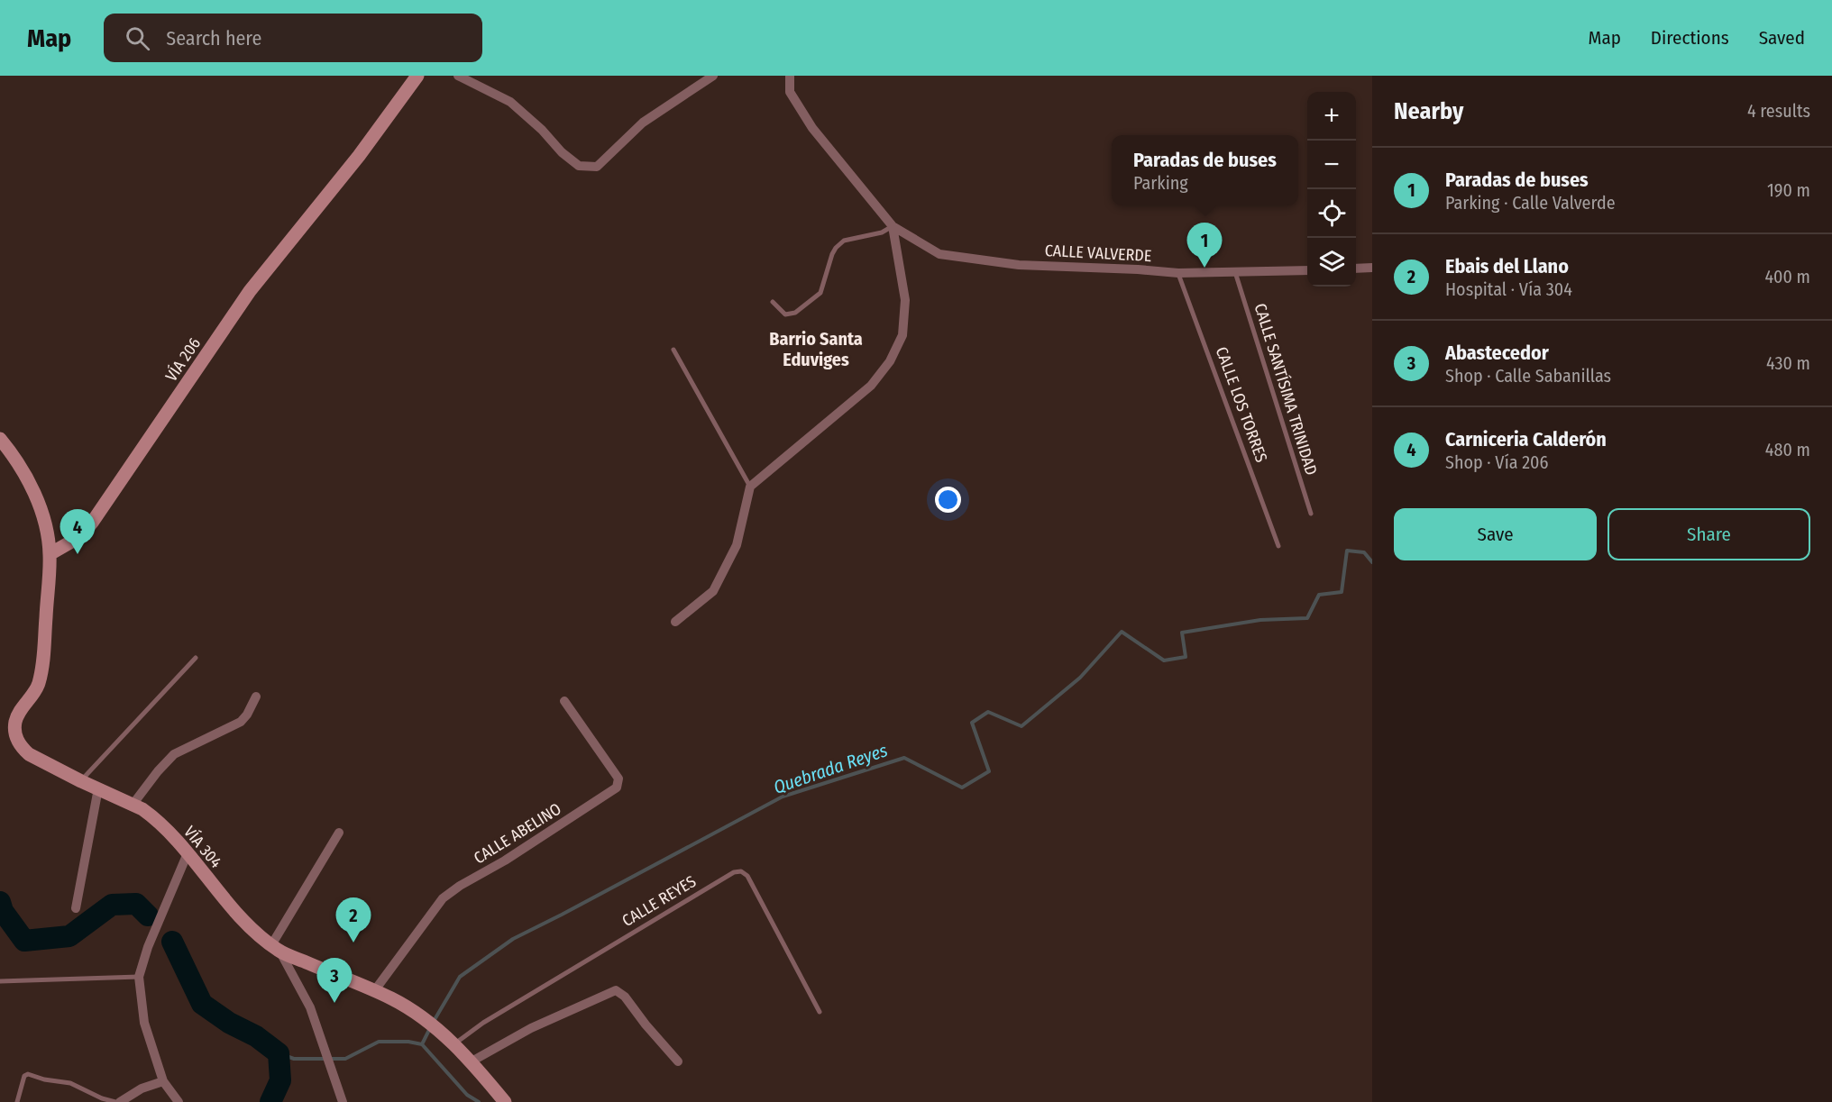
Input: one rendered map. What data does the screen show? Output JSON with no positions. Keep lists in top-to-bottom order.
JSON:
{
  "streets": {
    "street": [
      "CALLE VALVERDE",
      "VÍA 206",
      "CALLE ABELINO",
      "VÍA 304"
    ],
    "lane": ["CALLE SANTÍSIMA TRINIDAD", "CALLE LOS TORRES", "CALLE REYES"]
  },
  "crossings": [
    ["CALLE VALVERDE", "CALLE SANTÍSIMA TRINIDAD"],
    ["CALLE VALVERDE", "CALLE LOS TORRES"],
    ["VÍA 206", "VÍA 304"],
    ["CALLE ABELINO", "VÍA 304"],
    ["VÍA 304", "CALLE REYES"]
  ],
  "districts": ["Barrio Santa Eduviges"],
  "water": ["Quebrada Reyes"],
  "page": {
    "header": "Map",
    "search": "Search here",
    "nav": ["Map", "Directions", "Saved"],
    "heading": ["Nearby", "4 results"],
    "map_buttons": ["+", "−"],
    "popup": ["Paradas de buses", "Parking"],
    "list": [
      {
        "mark": "1",
        "name": "Paradas de buses",
        "note": "Parking · Calle Valverde",
        "value": "190 m"
      },
      {
        "mark": "2",
        "name": "Ebais del Llano",
        "note": "Hospital · Vía 304",
        "value": "400 m"
      },
      {
        "mark": "3",
        "name": "Abastecedor",
        "note": "Shop · Calle Sabanillas",
        "value": "430 m"
      },
      {
        "mark": "4",
        "name": "Carniceria Calderón",
        "note": "Shop · Vía 206",
        "value": "480 m"
      }
    ],
    "pins": [
      "1",
      "4",
      "2",
      "3"
    ],
    "buttons": ["Save", "Share"]
  }
}
